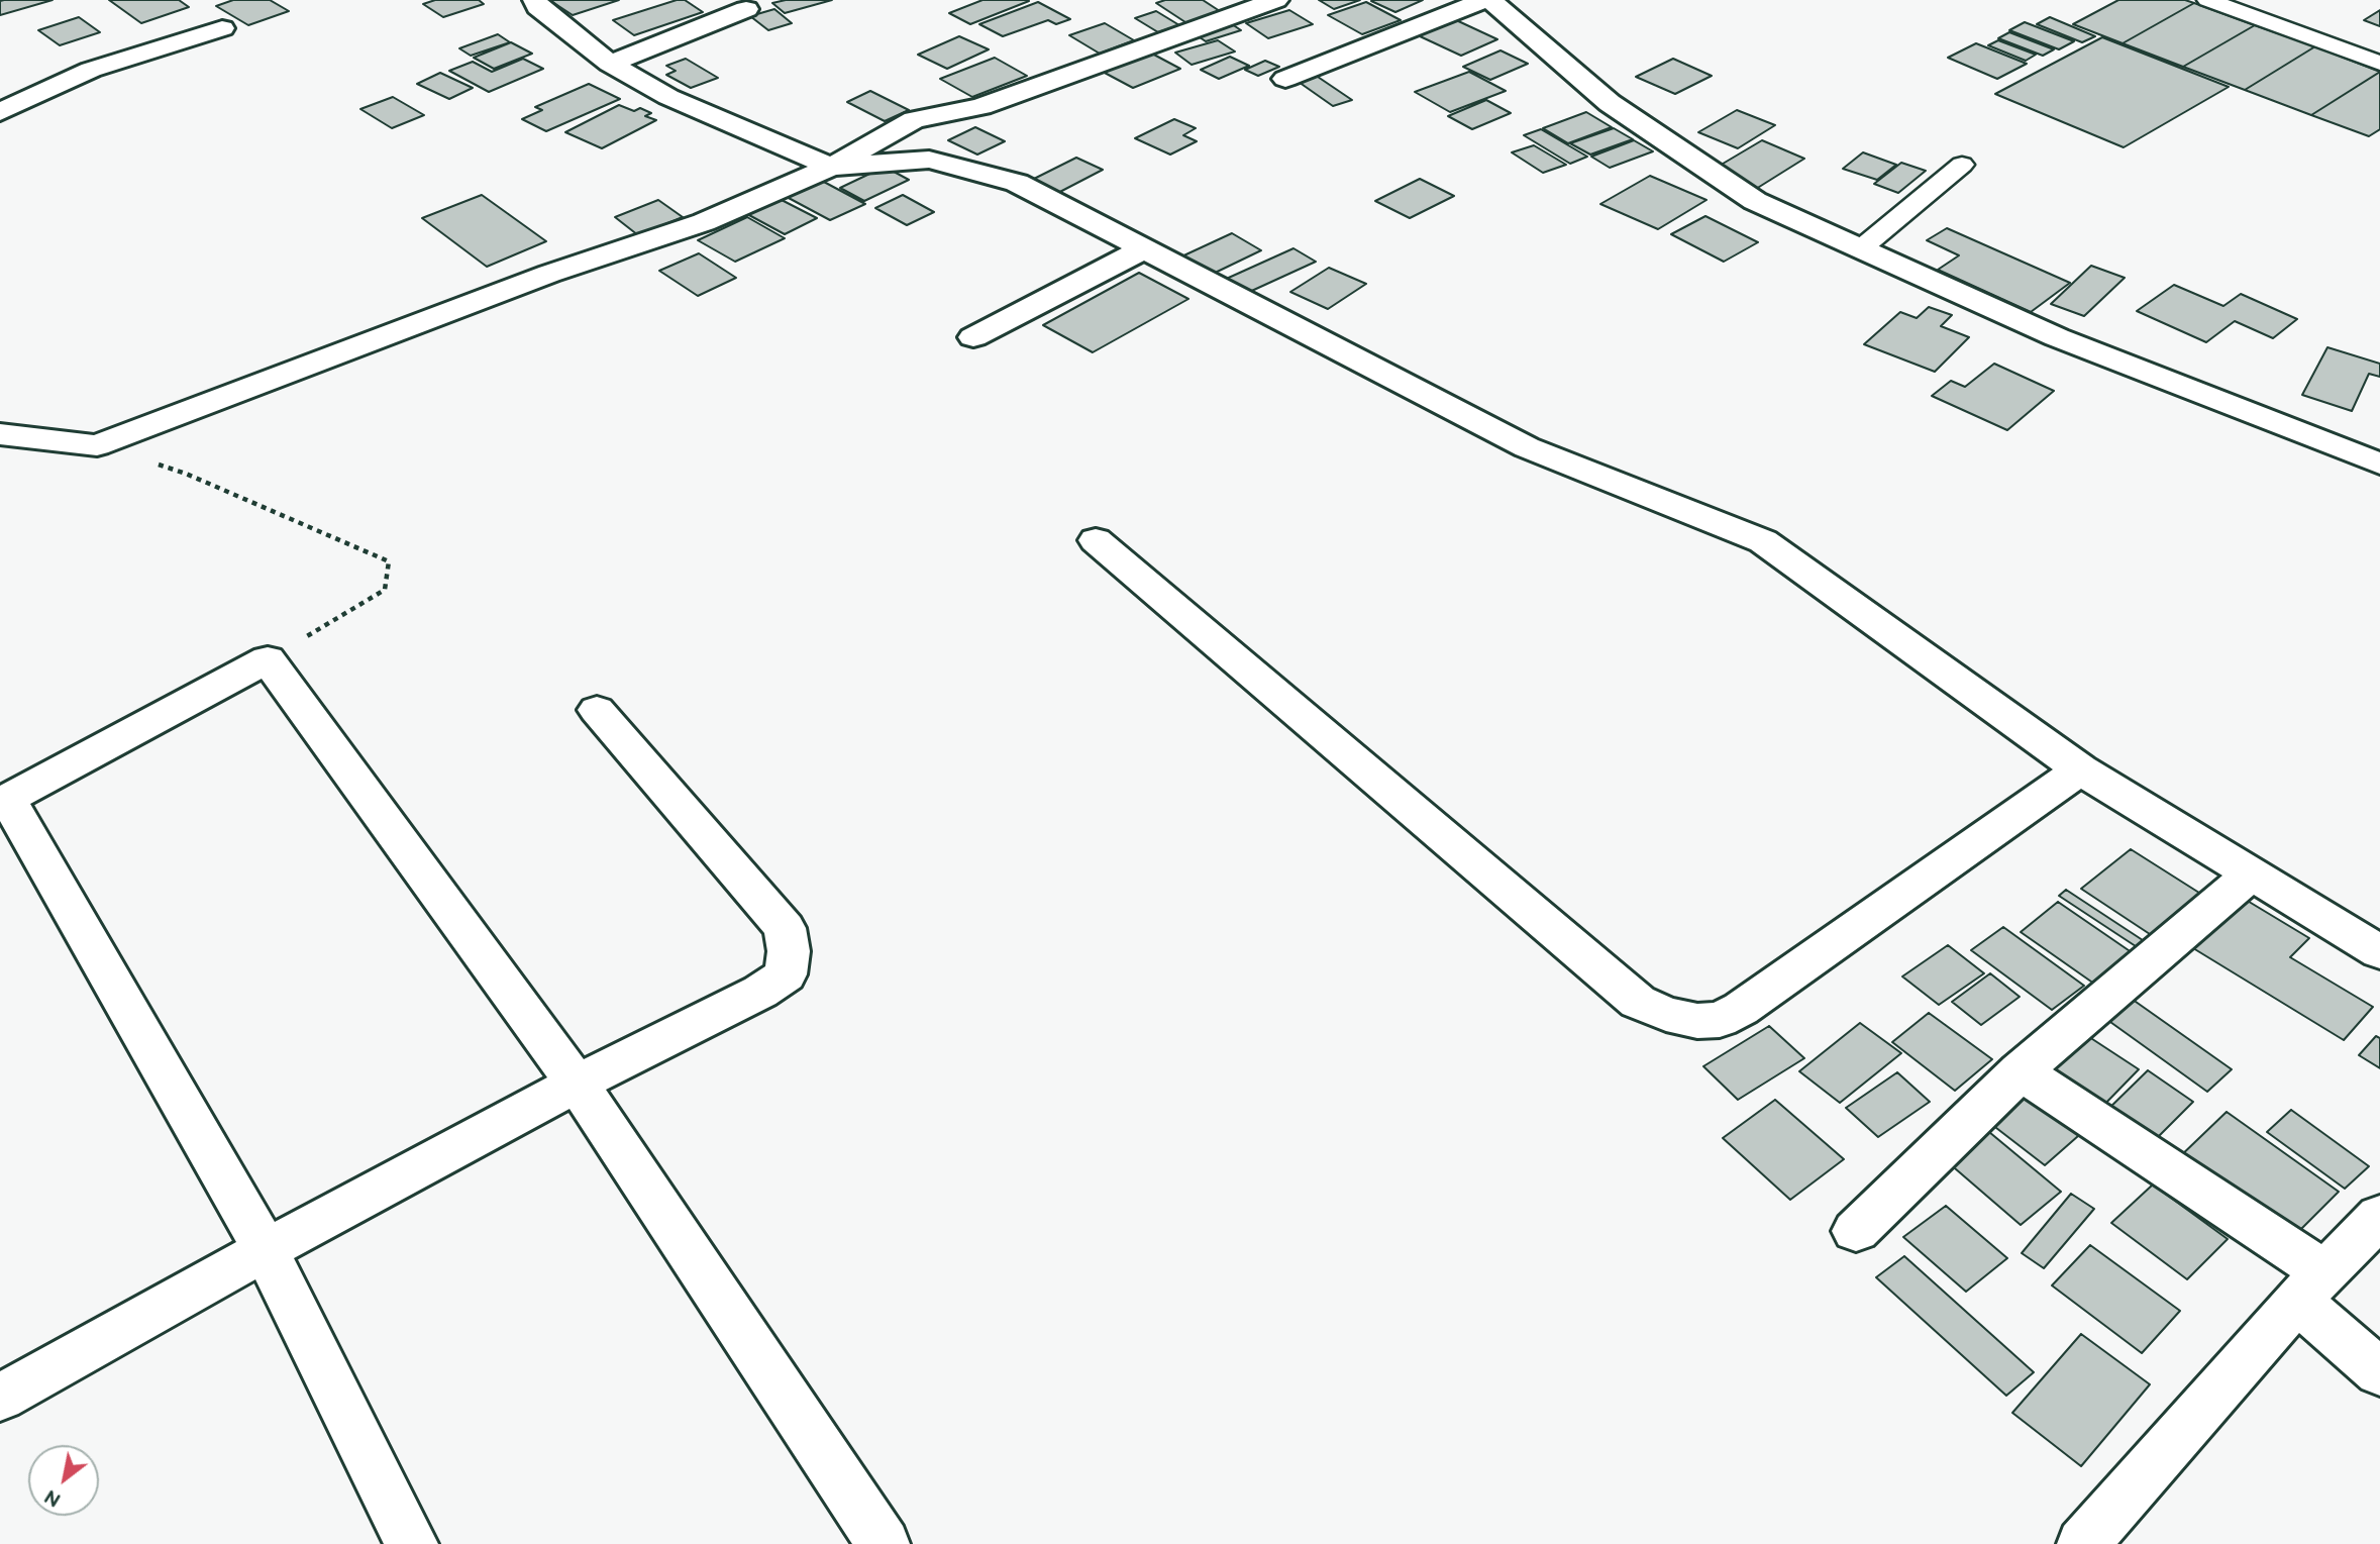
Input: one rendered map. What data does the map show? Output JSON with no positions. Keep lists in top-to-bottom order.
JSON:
{
  "north": "bottom left"
}
